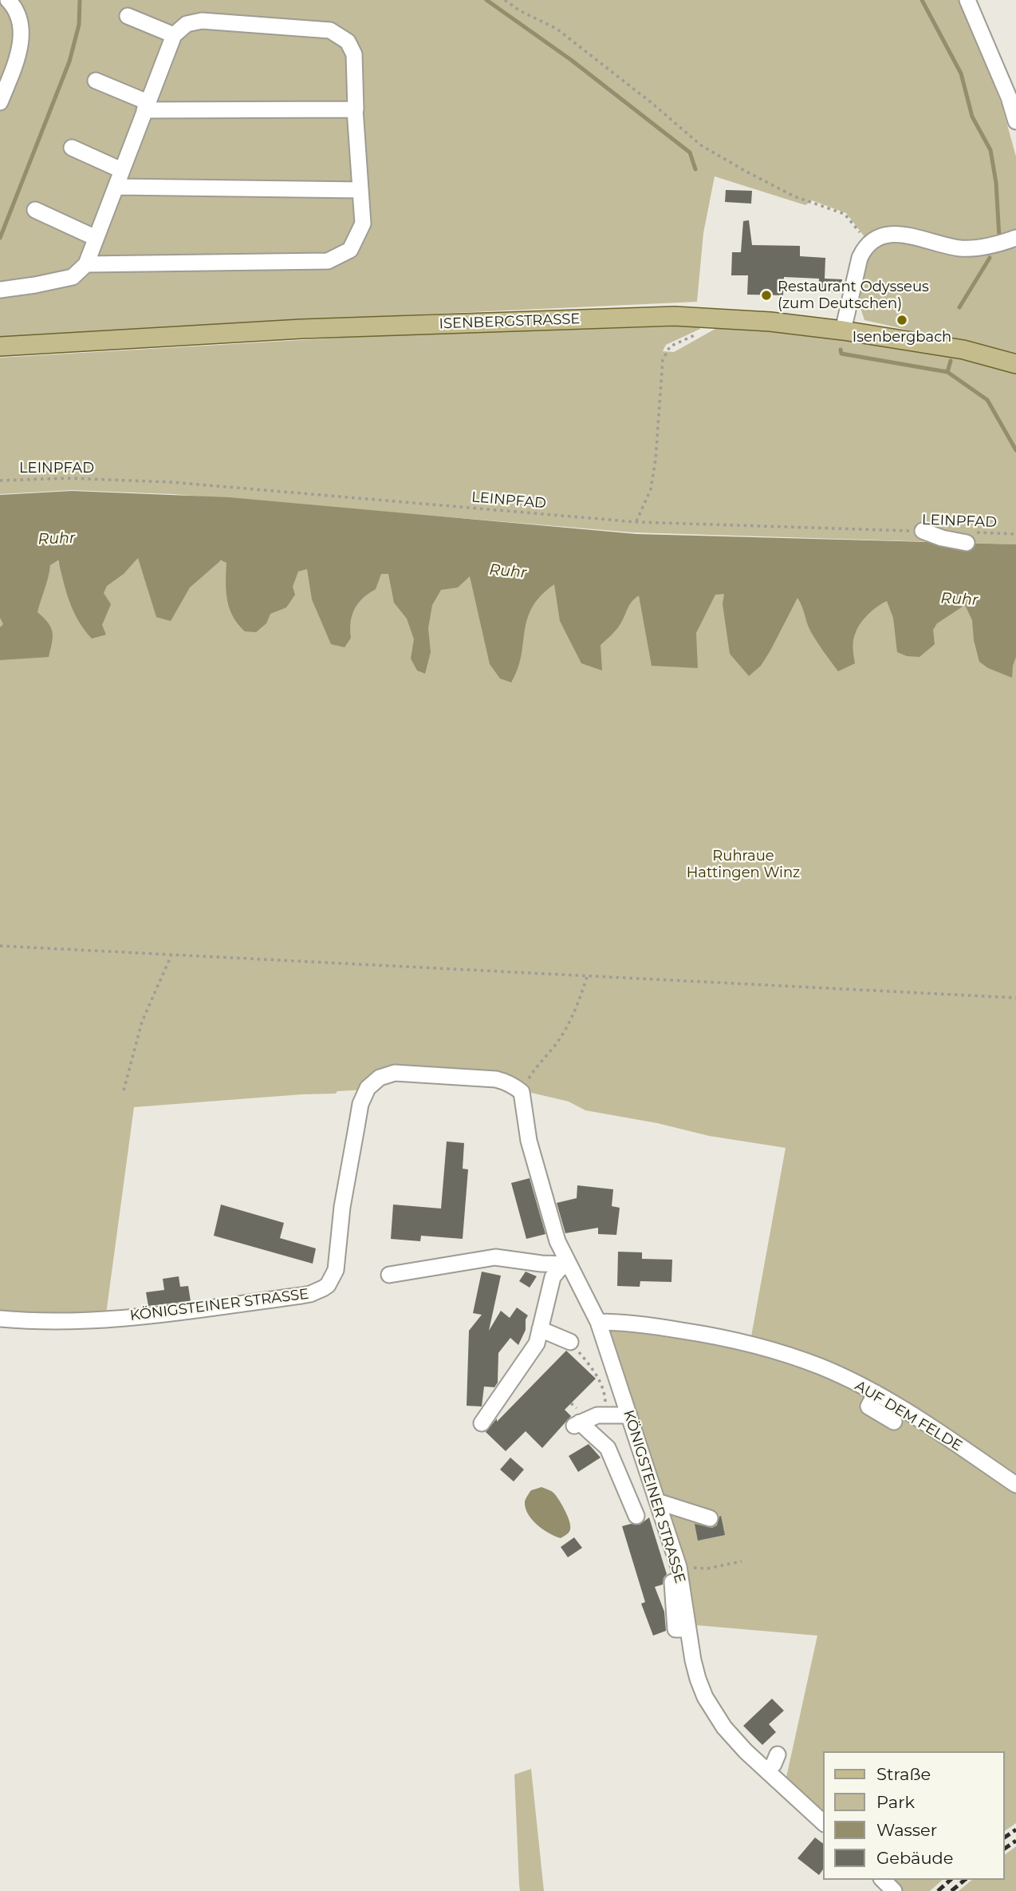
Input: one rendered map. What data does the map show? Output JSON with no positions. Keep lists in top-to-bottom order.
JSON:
{
  "streets": {
    "main road": ["ISENBERGSTRASSE"],
    "street": ["KÖNIGSTEINER STRASSE", "AUF DEM FELDE"],
    "path": ["LEINPFAD"]
  },
  "crossings": [
    ["KÖNIGSTEINER STRASSE", "AUF DEM FELDE"]
  ],
  "water": ["Ruhr"],
  "parks": ["Ruhraue Hattingen Winz"],
  "places": ["Restaurant Odysseus (zum Deutschen)", "Isenbergbach"],
  "legend": [
    "Straße",
    "Park",
    "Wasser",
    "Gebäude"
  ]
}
